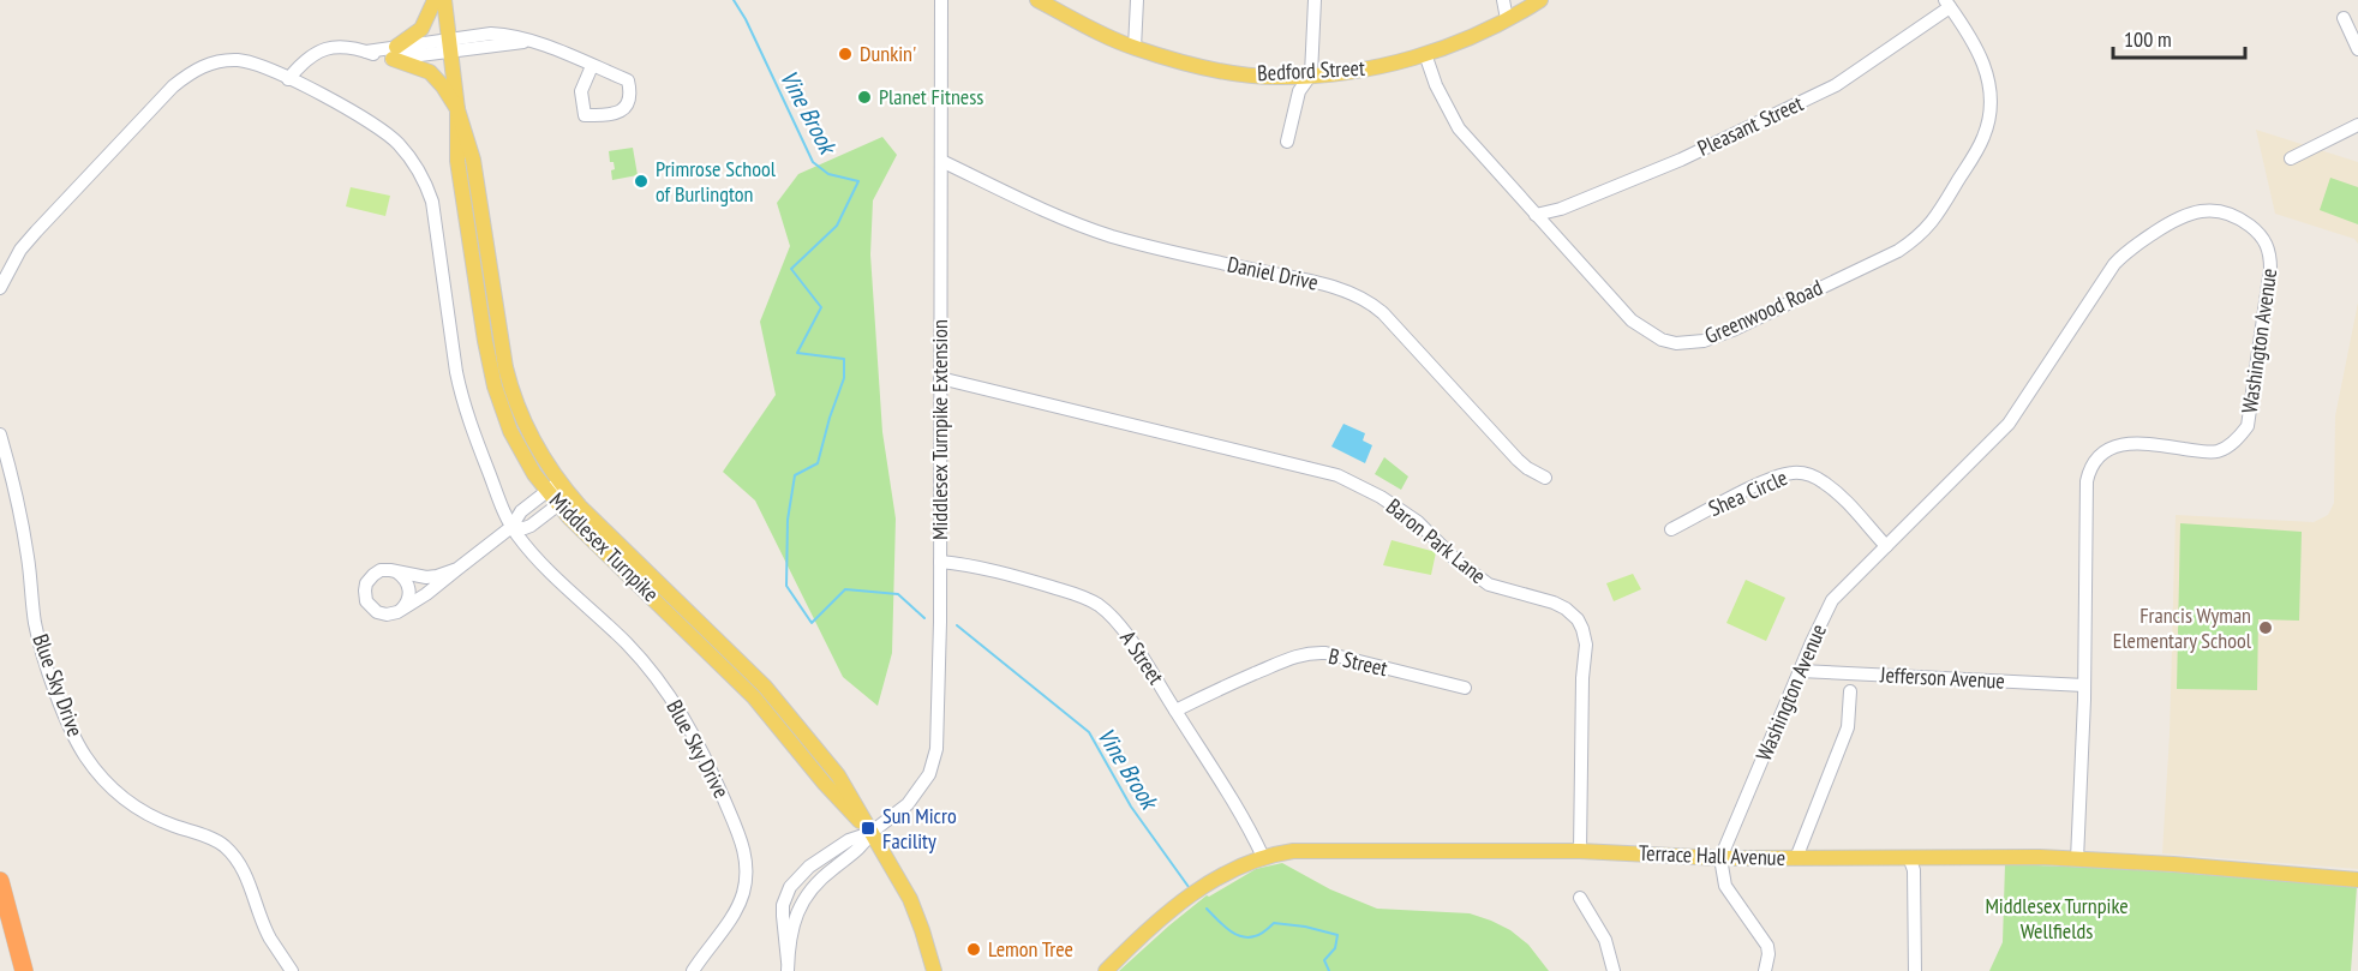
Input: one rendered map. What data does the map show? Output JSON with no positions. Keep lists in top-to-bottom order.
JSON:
{
  "streets": {
    "main road": ["Bedford Street", "Middlesex Turnpike", "Terrace Hall Avenue"],
    "street": [
      "Pleasant Street",
      "Daniel Drive",
      "Greenwood Road",
      "Washington Avenue",
      "Middlesex Turnpike Extension",
      "Shea Circle",
      "Baron Park Lane",
      "A Street",
      "B Street",
      "Jefferson Avenue",
      "Blue Sky Drive"
    ]
  },
  "crossings": [
    ["Bedford Street", "Greenwood Road"],
    ["Pleasant Street", "Greenwood Road"],
    ["Daniel Drive", "Middlesex Turnpike Extension"],
    ["Washington Avenue", "Shea Circle"],
    ["Washington Avenue", "Jefferson Avenue"],
    ["Washington Avenue", "Terrace Hall Avenue"],
    ["Middlesex Turnpike Extension", "Baron Park Lane"],
    ["Middlesex Turnpike Extension", "Middlesex Turnpike"],
    ["Middlesex Turnpike Extension", "A Street"],
    ["Baron Park Lane", "Terrace Hall Avenue"],
    ["A Street", "B Street"],
    ["A Street", "Terrace Hall Avenue"]
  ],
  "water": ["Vine Brook"],
  "parks": ["Middlesex Turnpike Wellfields"],
  "places": {
    "other": [
      "Dunkin'",
      "Planet Fitness",
      "Primrose School of Burlington",
      "Francis Wyman Elementary School",
      "Lemon Tree"
    ],
    "transit": ["Sun Micro Facility"]
  },
  "scale_bar": "100 m"
}
